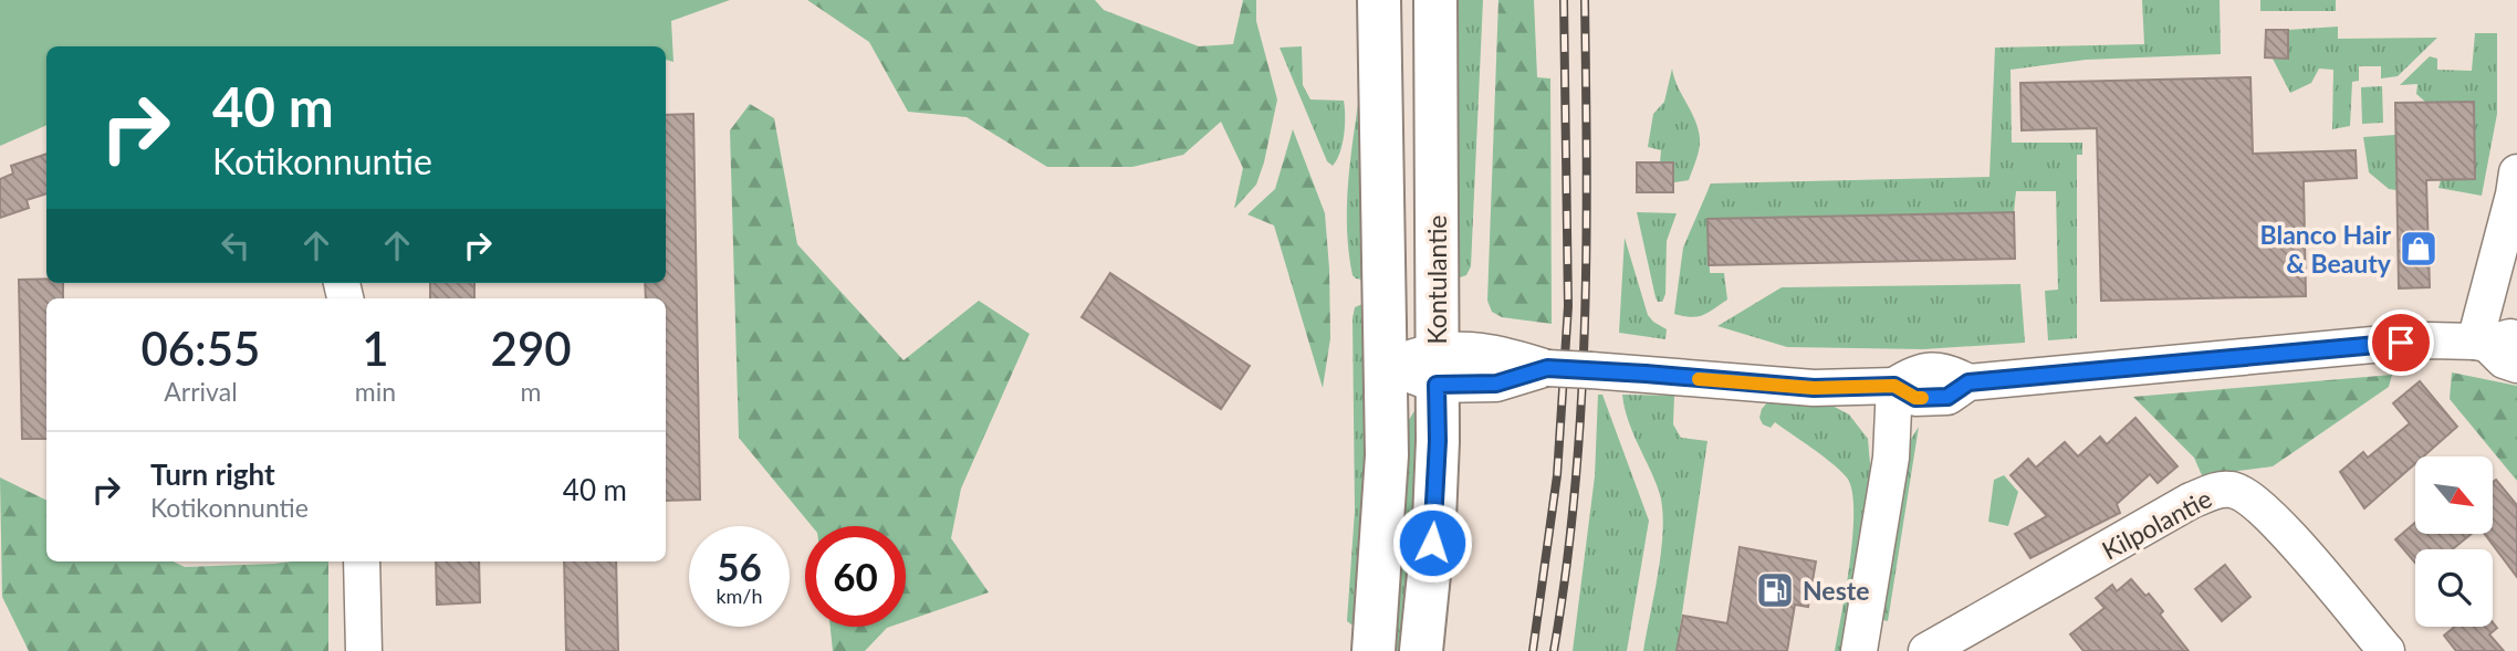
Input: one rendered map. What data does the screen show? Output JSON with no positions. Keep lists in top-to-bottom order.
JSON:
{
  "streets": {
    "main road": ["Kontulantie"],
    "street": ["Kilpolantie"]
  },
  "places": {
    "shop": ["Blanco Hair & Beauty"],
    "fuel station": ["Neste"]
  },
  "north": "bottom right",
  "page": {
    "turn": ["40 m", "Kotikonnuntie"],
    "eta": [
      "06:55",
      "Arrival",
      "1",
      "min",
      "290",
      "m"
    ],
    "list": [
      {
        "name": "Turn right",
        "note": "Kotikonnuntie",
        "value": "40 m"
      }
    ],
    "speed": "56 km/h",
    "limit": "60"
  }
}
